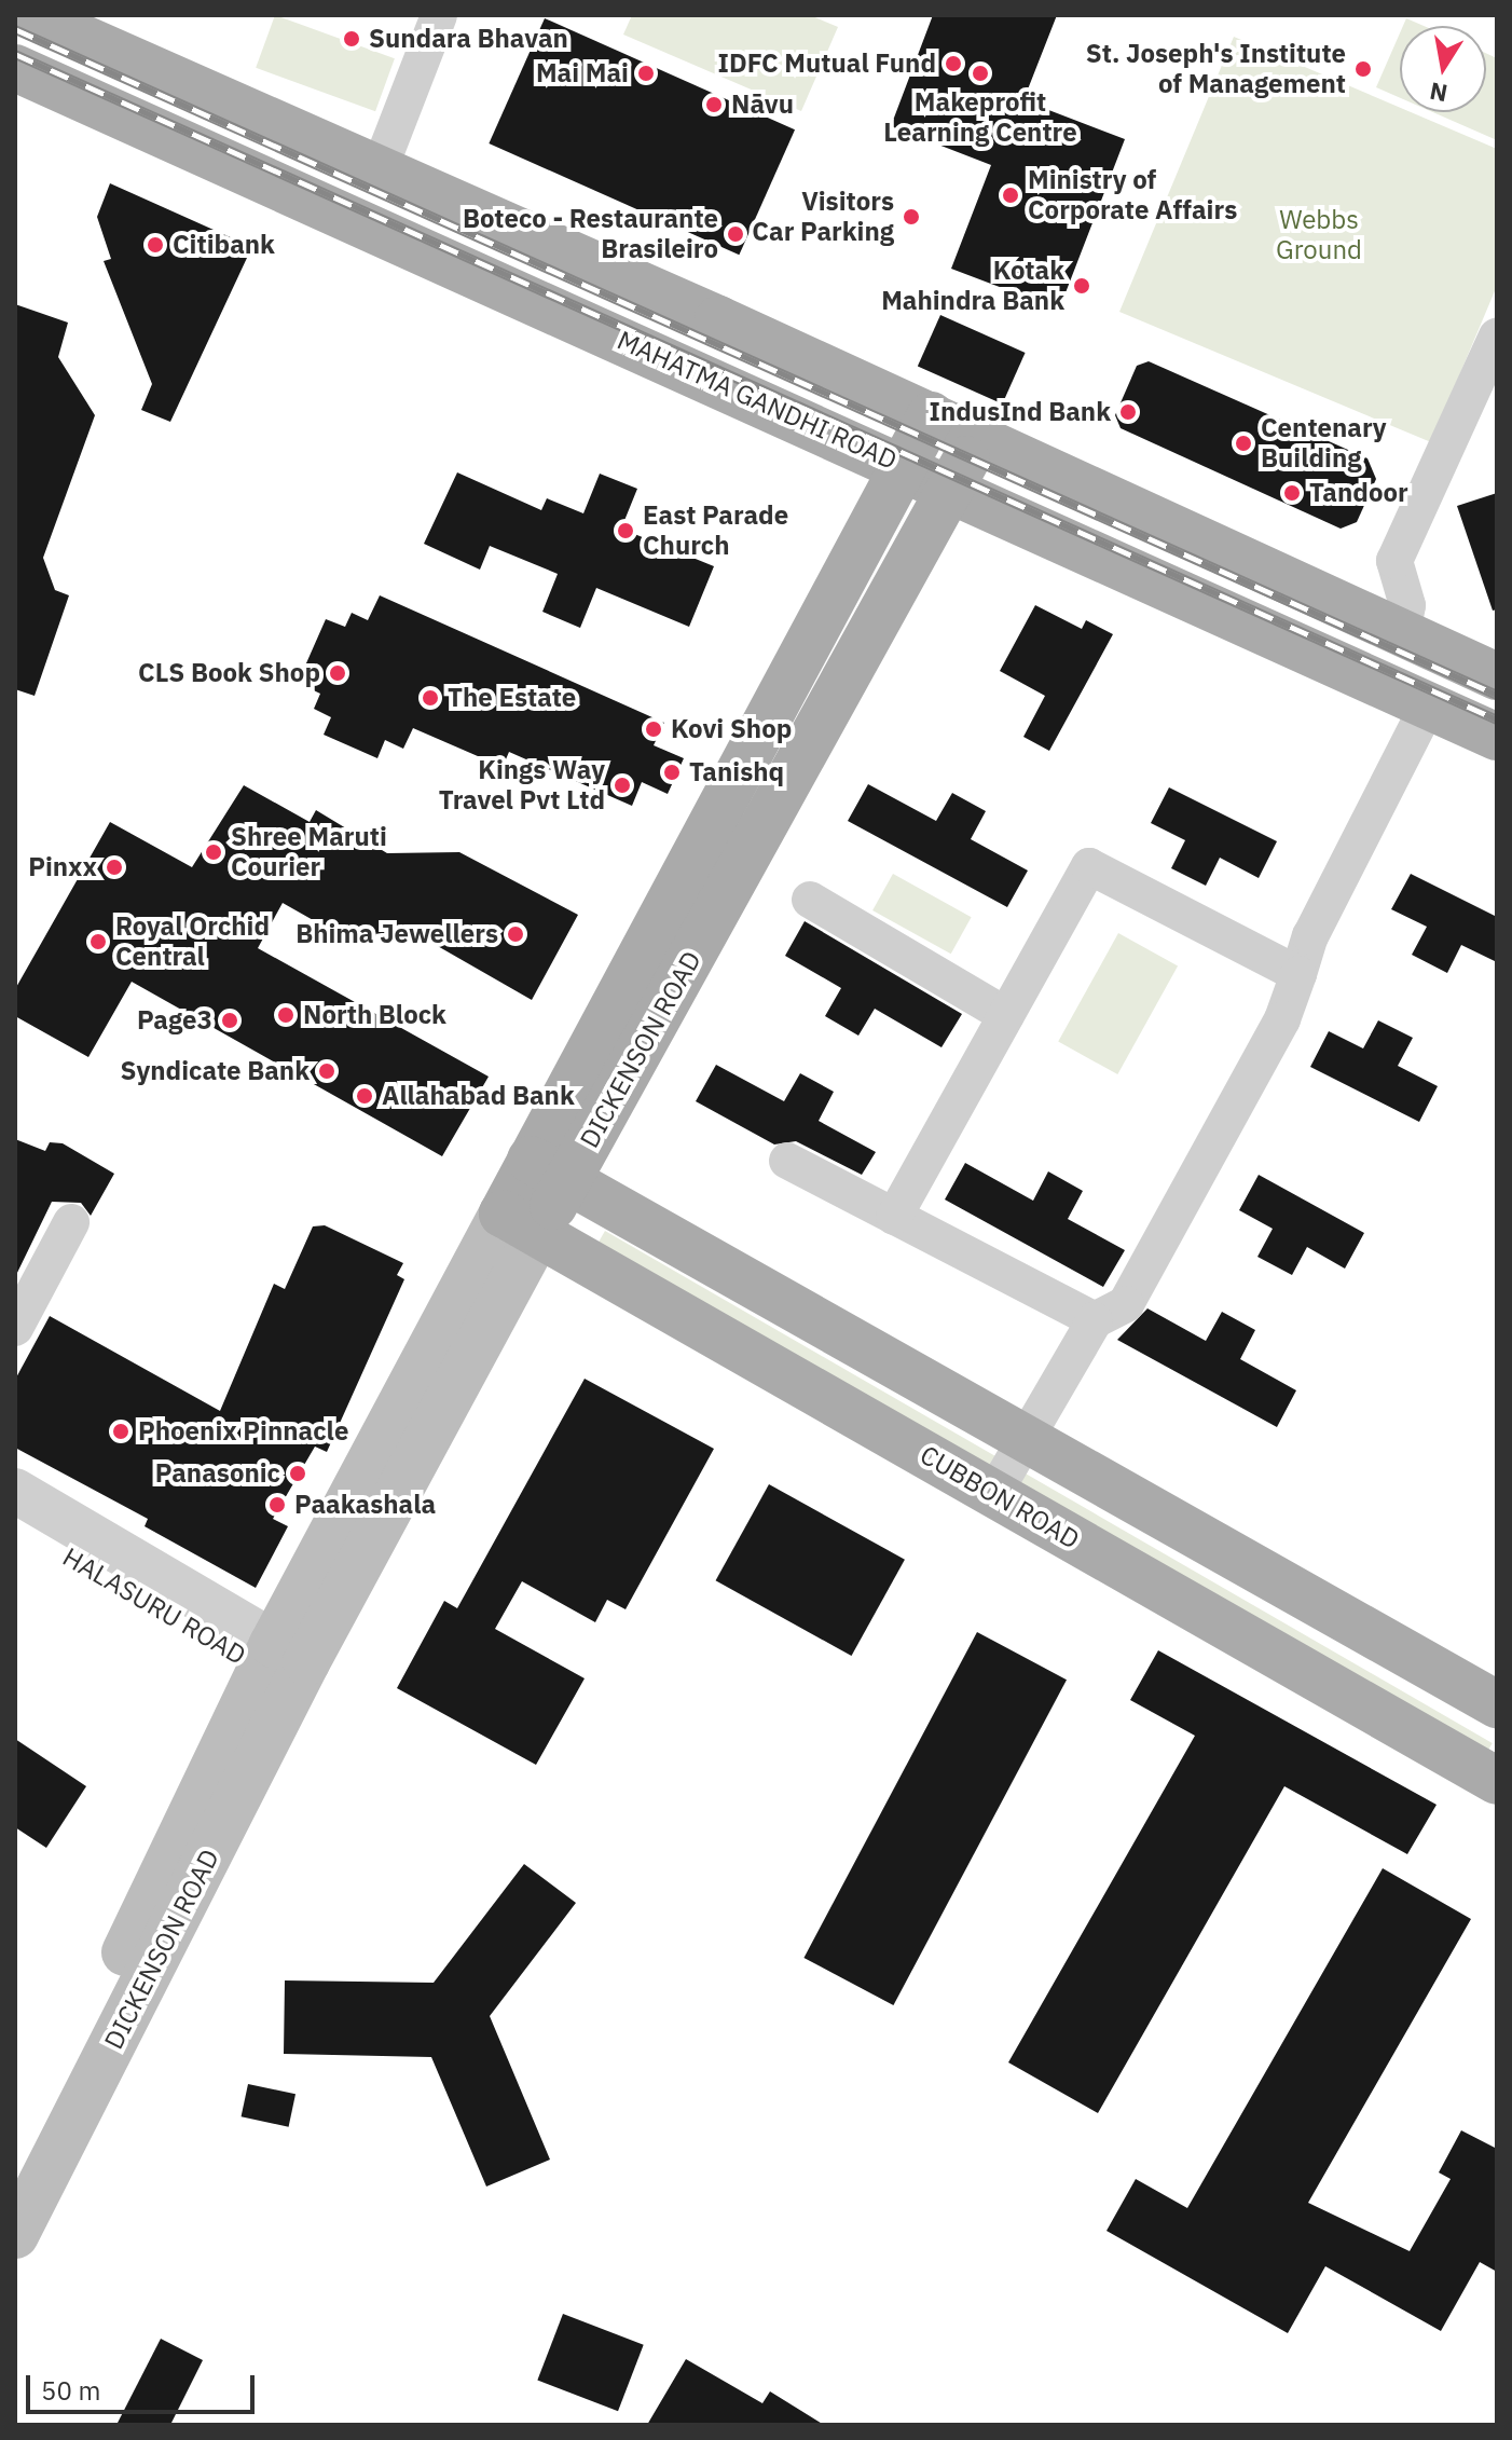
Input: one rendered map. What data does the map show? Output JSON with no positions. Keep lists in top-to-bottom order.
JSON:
{
  "streets": {
    "main road": ["MAHATMA GANDHI ROAD", "DICKENSON ROAD", "CUBBON ROAD"],
    "street": ["HALASURU ROAD"]
  },
  "crossings": [
    ["MAHATMA GANDHI ROAD", "DICKENSON ROAD"],
    ["DICKENSON ROAD", "CUBBON ROAD"],
    ["DICKENSON ROAD", "HALASURU ROAD"]
  ],
  "parks": ["Webbs Ground"],
  "places": [
    "Sundara Bhavan",
    "IDFC Mutual Fund",
    "St. Joseph's Institute of Management",
    "Mai Mai",
    "Makeprofit Learning Centre",
    "Nāvu",
    "Ministry of Corporate Affairs",
    "Visitors Car Parking",
    "Boteco - Restaurante Brasileiro",
    "Citibank",
    "Kotak Mahindra Bank",
    "IndusInd Bank",
    "Centenary Building",
    "Tandoor",
    "East Parade Church",
    "CLS Book Shop",
    "The Estate",
    "Kovi Shop",
    "Tanishq",
    "Kings Way Travel Pvt Ltd",
    "Shree Maruti Courier",
    "Pinxx",
    "Bhima Jewellers",
    "Royal Orchid Central",
    "North Block",
    "Page3",
    "Syndicate Bank",
    "Allahabad Bank",
    "Phoenix Pinnacle",
    "Panasonic",
    "Paakashala"
  ],
  "scale_bar": "50 m",
  "north": "bottom"
}
